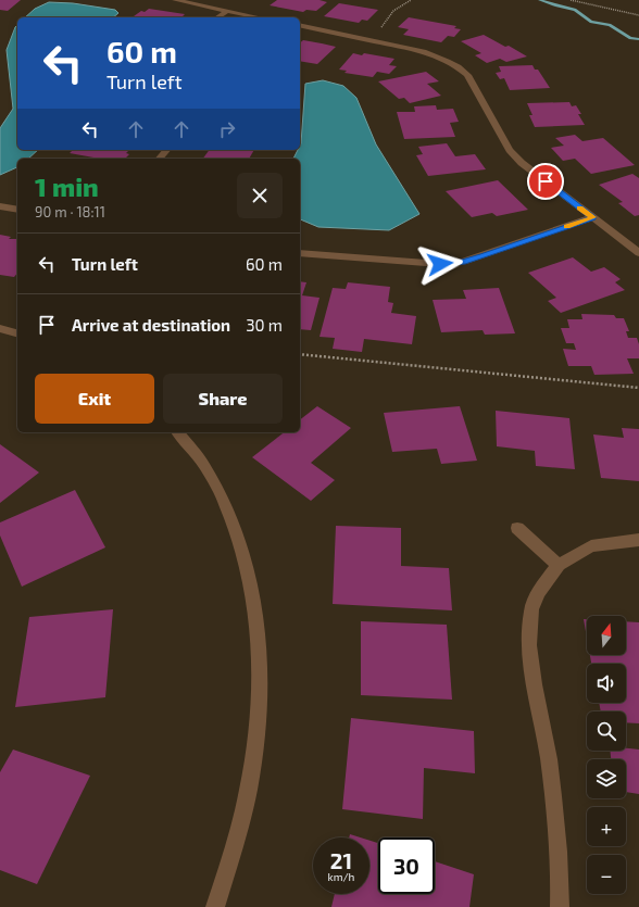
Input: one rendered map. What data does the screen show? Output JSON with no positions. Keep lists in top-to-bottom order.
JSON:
{
  "north": "top",
  "page": {
    "turn": ["60 m", "Turn left"],
    "heading": ["1 min", "90 m · 18:11"],
    "list": [
      {
        "name": "Turn left",
        "value": "60 m"
      },
      {
        "name": "Arrive at destination",
        "value": "30 m"
      }
    ],
    "buttons": ["Exit", "Share"],
    "map_buttons": ["+", "−"],
    "speed": "21 km/h",
    "limit": "30"
  }
}
